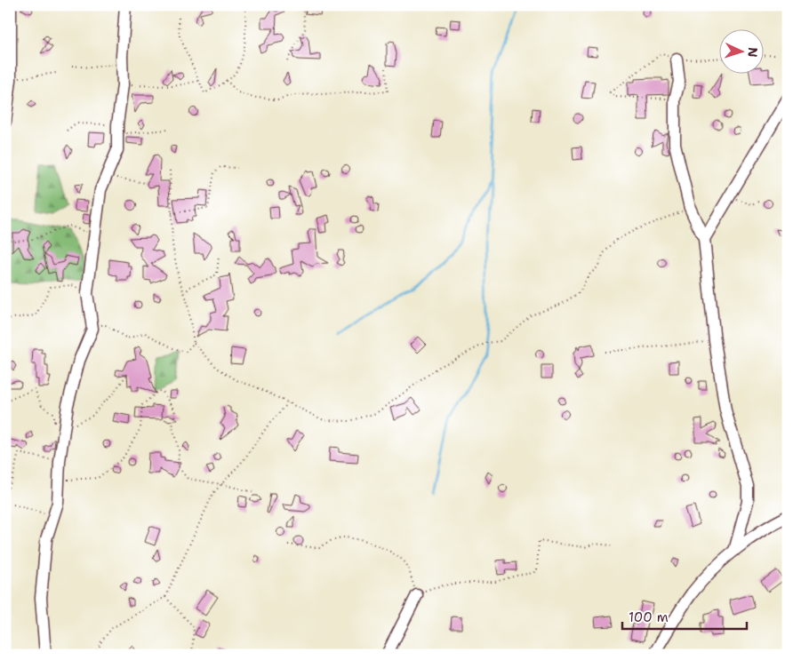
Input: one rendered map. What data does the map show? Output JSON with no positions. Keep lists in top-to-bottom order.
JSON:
{
  "scale_bar": "100 m",
  "north": "right"
}
